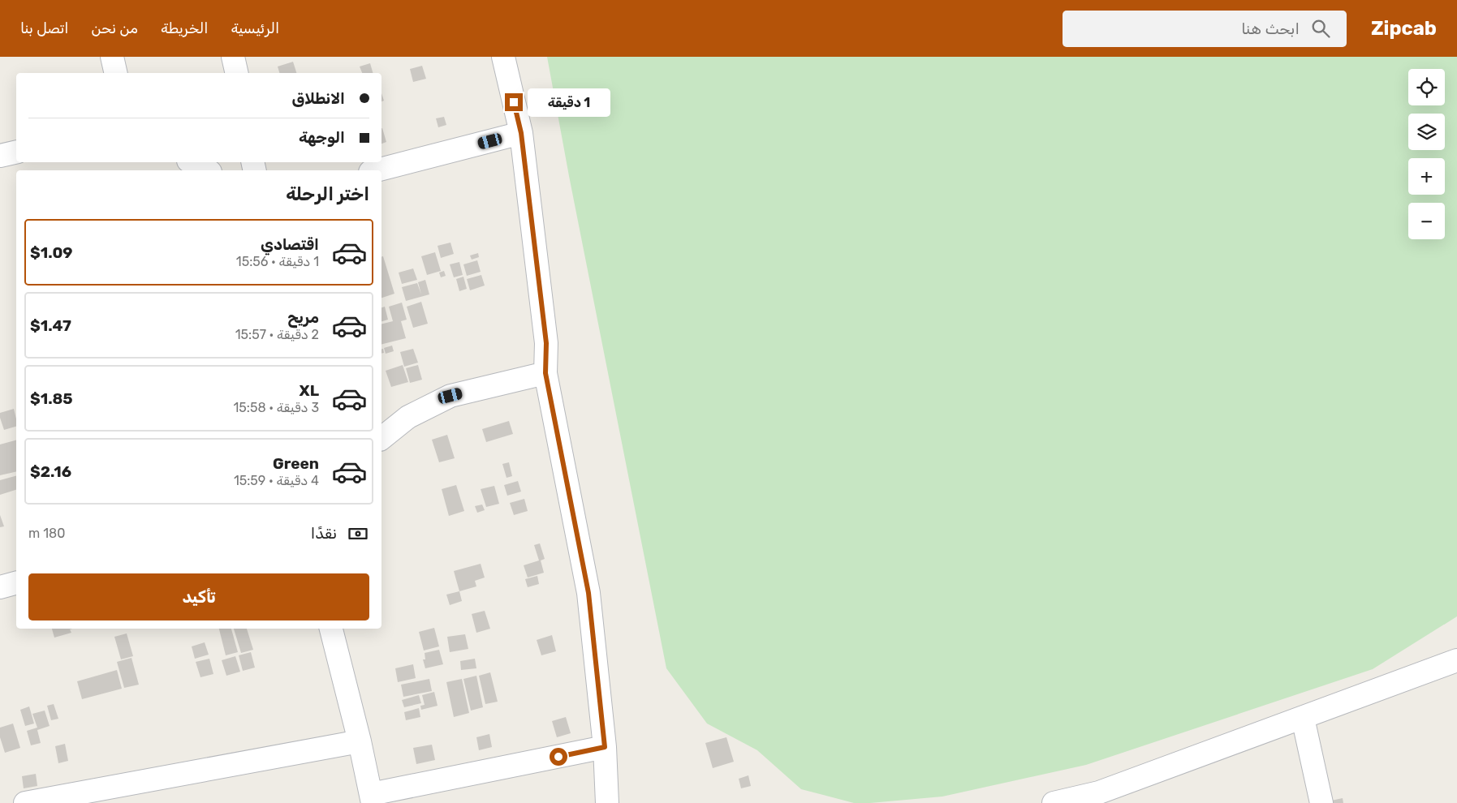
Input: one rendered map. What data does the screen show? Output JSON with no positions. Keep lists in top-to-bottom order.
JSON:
{
  "page": {
    "header": "Zipcab",
    "search": "ابحث هنا",
    "nav": [
      "الرئيسية",
      "الخريطة",
      "من نحن",
      "اتصل بنا"
    ],
    "map_buttons": ["+", "−"],
    "banner": ["الانطلاق", "الوجهة"],
    "bubble": "1 دقيقة",
    "heading": "اختر الرحلة",
    "list": [
      {
        "name": "اقتصادي",
        "note": "1 دقيقة · 15:56",
        "value": "$1.09"
      },
      {
        "name": "مريح",
        "note": "2 دقيقة · 15:57",
        "value": "$1.47"
      },
      {
        "name": "XL",
        "note": "3 دقيقة · 15:58",
        "value": "$1.85"
      },
      {
        "name": "Green",
        "note": "4 دقيقة · 15:59",
        "value": "$2.16"
      }
    ],
    "pay": ["نقدًا", "180 m"],
    "buttons": "تأكيد"
  }
}
